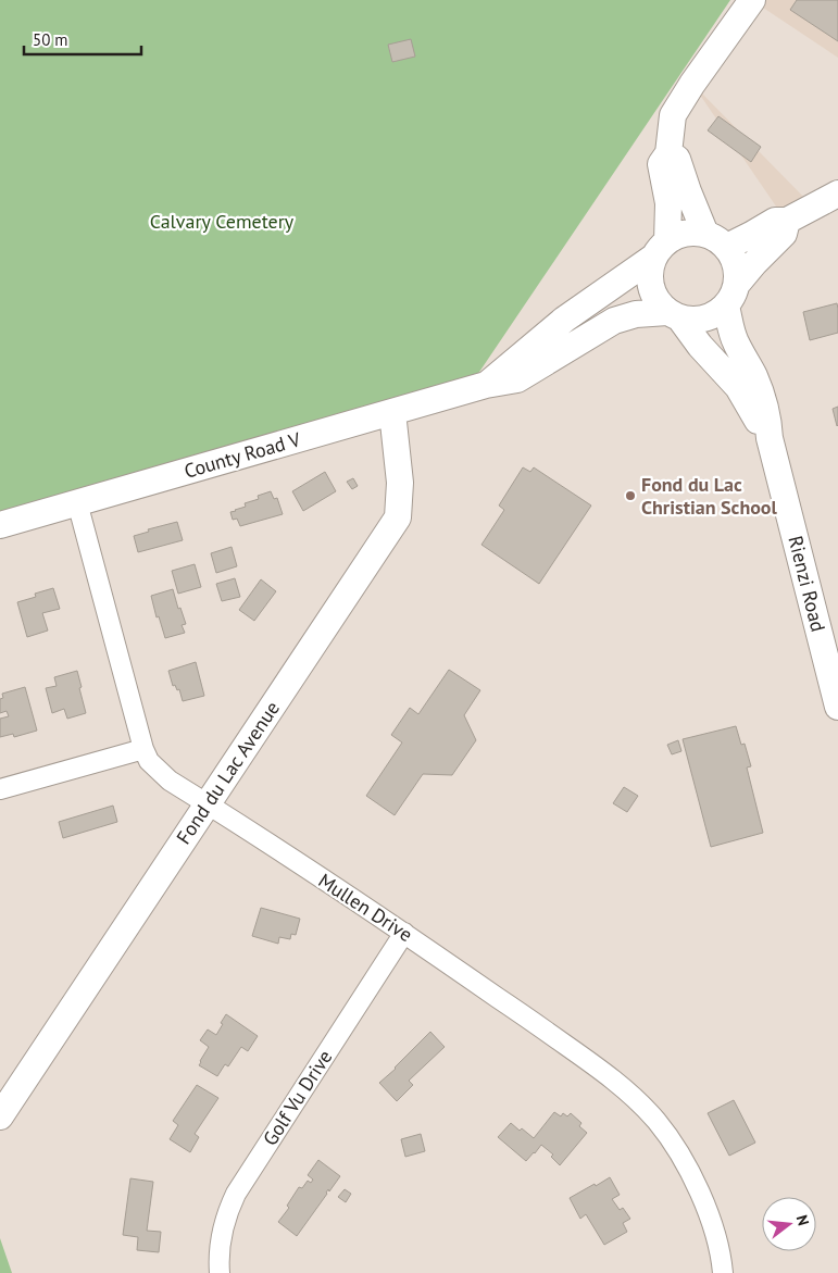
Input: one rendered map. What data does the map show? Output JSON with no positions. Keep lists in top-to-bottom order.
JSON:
{
  "streets": {
    "main road": ["County Road V", "Rienzi Road", "Fond du Lac Avenue"],
    "street": ["Mullen Drive", "Golf Vu Drive"]
  },
  "crossings": [
    ["County Road V", "Fond du Lac Avenue"],
    ["County Road V", "Mullen Drive"],
    ["Fond du Lac Avenue", "Mullen Drive"],
    ["Mullen Drive", "Golf Vu Drive"]
  ],
  "parks": ["Calvary Cemetery"],
  "places": ["Fond du Lac Christian School"],
  "scale_bar": "50 m",
  "north": "right"
}
